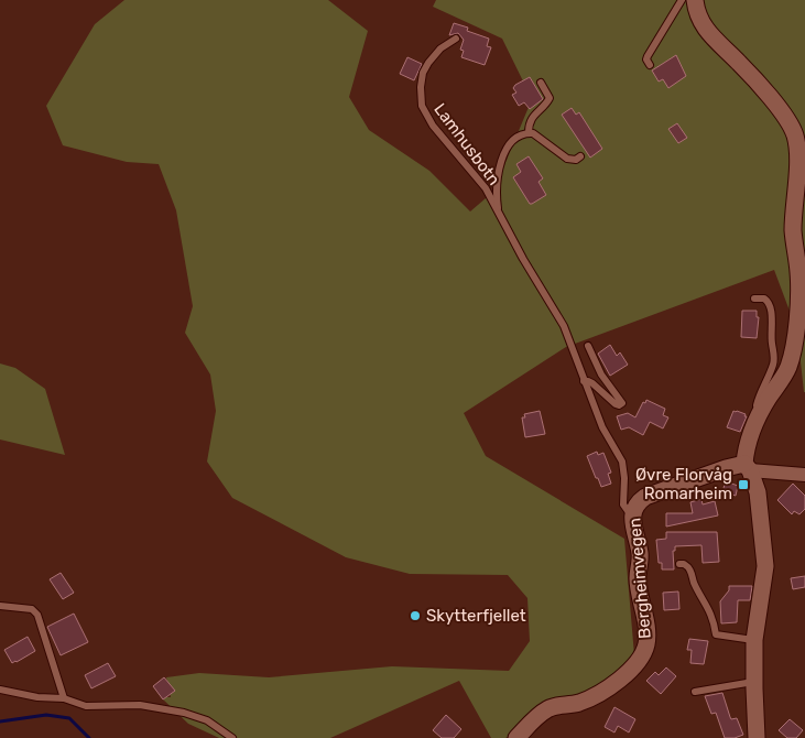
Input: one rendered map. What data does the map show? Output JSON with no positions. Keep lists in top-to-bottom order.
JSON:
{
  "streets": {
    "street": ["Bergheimvegen"],
    "lane": ["Lamhusbotn"]
  },
  "crossings": [
    ["Lamhusbotn", "Bergheimvegen"]
  ],
  "places": {
    "transit": ["Øvre Florvåg Romarheim"],
    "other": ["Skytterfjellet"]
  }
}
